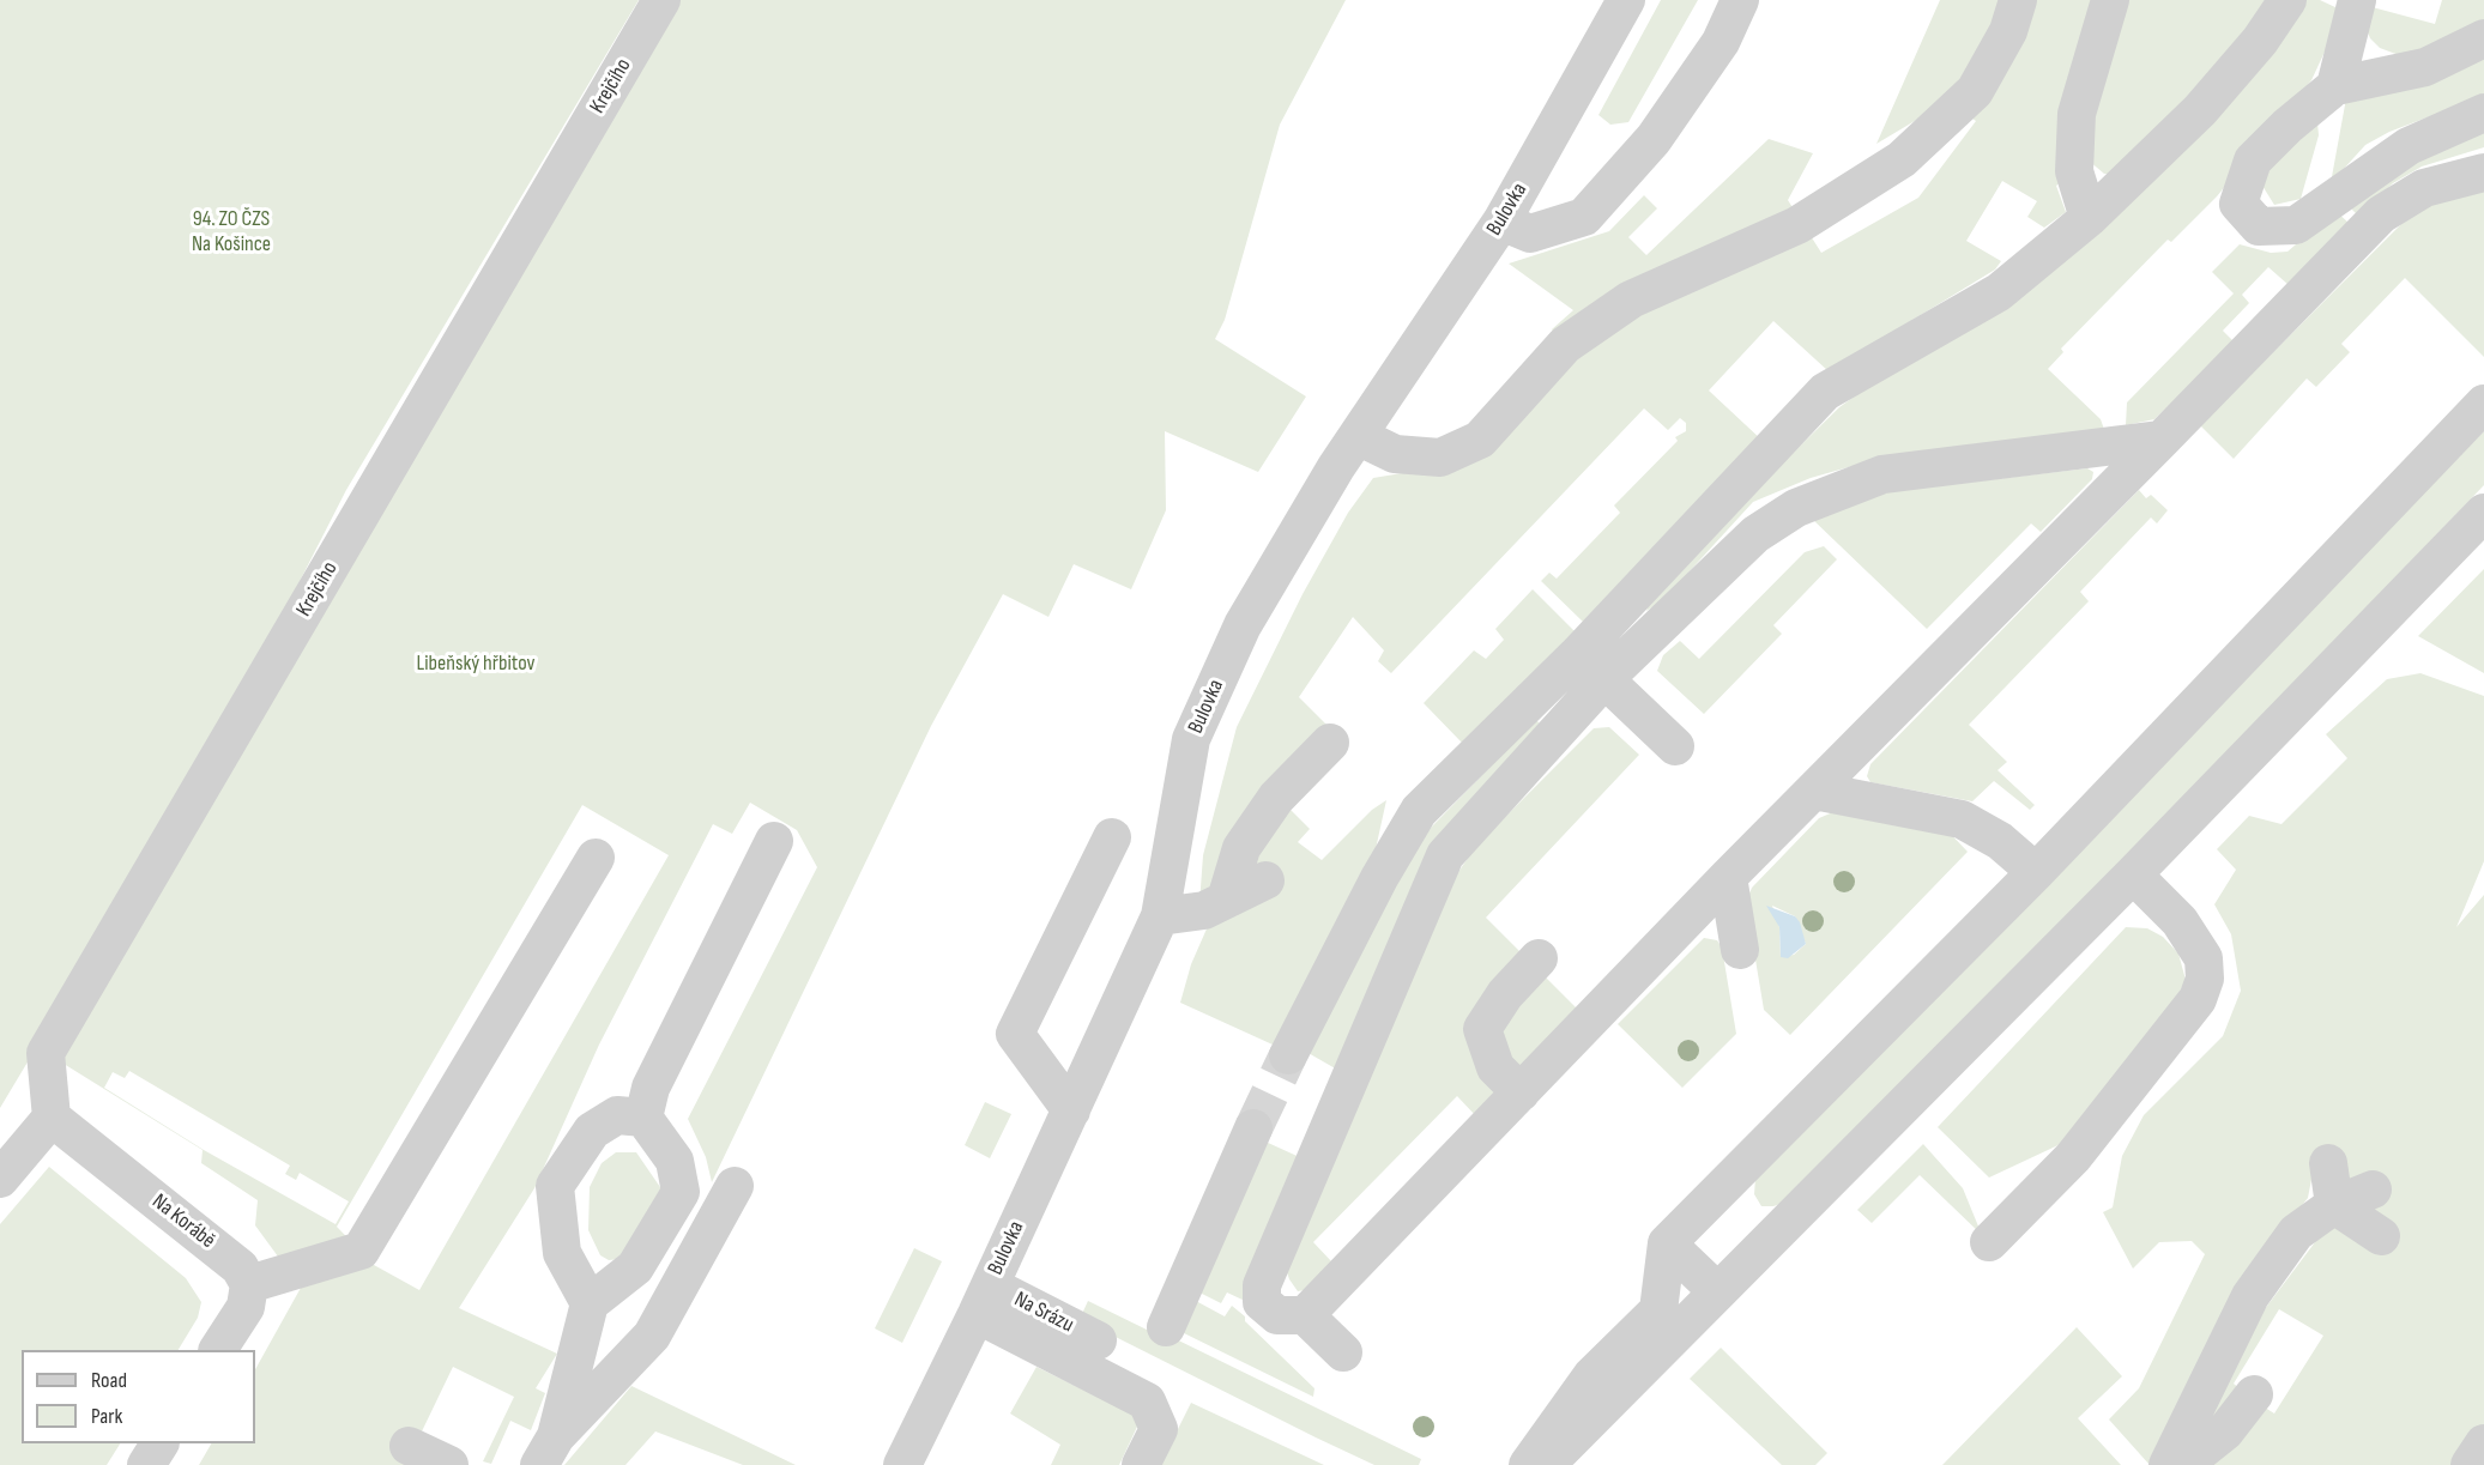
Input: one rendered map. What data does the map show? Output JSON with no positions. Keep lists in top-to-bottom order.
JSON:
{
  "streets": {
    "street": [
      "Krejčího",
      "Bulovka",
      "Na Korábě",
      "Na Srázu"
    ]
  },
  "crossings": [
    ["Krejčího", "Na Korábě"],
    ["Bulovka", "Na Srázu"]
  ],
  "parks": ["94. ZO ČZS Na Košince", "Libeňský hřbitov"],
  "legend": ["Road", "Park"]
}
